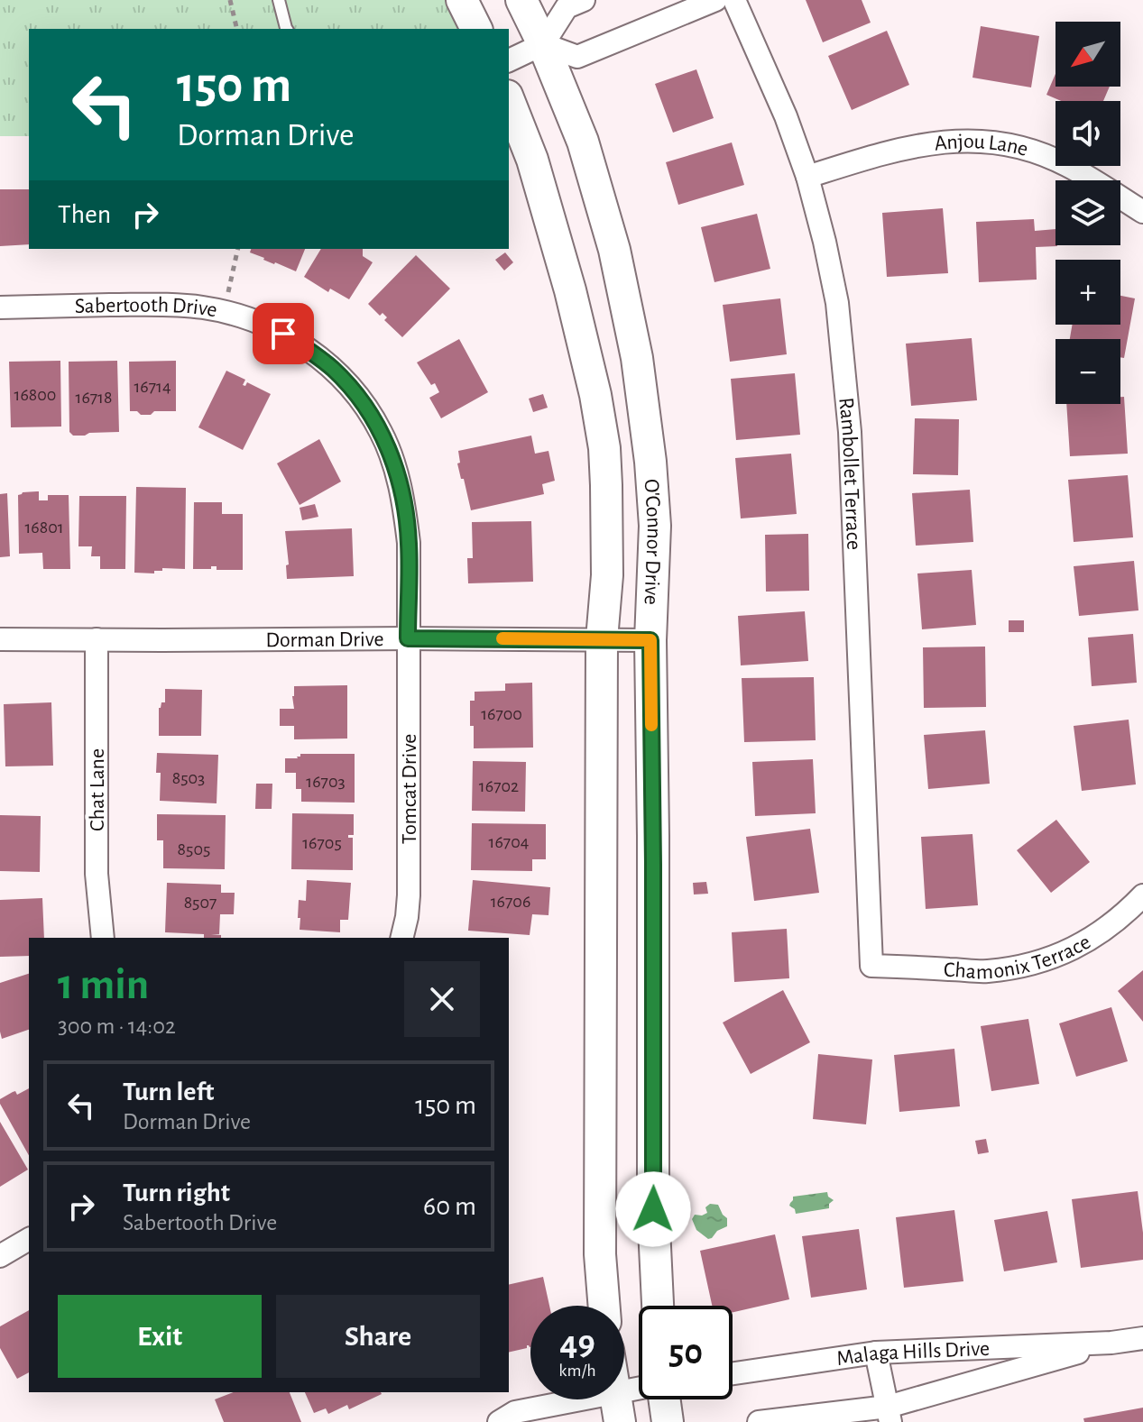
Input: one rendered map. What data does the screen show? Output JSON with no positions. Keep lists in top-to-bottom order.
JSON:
{
  "streets": {
    "main road": ["O'Connor Drive"],
    "street": [
      "Anjou Lane",
      "Sabertooth Drive",
      "Rambollet Terrace",
      "Dorman Drive",
      "Tomcat Drive",
      "Chat Lane",
      "Chamonix Terrace",
      "Malaga Hills Drive"
    ]
  },
  "crossings": [
    ["Anjou Lane", "Rambollet Terrace"],
    ["Sabertooth Drive", "Dorman Drive"],
    ["Sabertooth Drive", "Tomcat Drive"],
    ["Rambollet Terrace", "Chamonix Terrace"],
    ["O'Connor Drive", "Dorman Drive"],
    ["Dorman Drive", "Tomcat Drive"],
    ["Dorman Drive", "Chat Lane"]
  ],
  "house_numbers": [
    "16714",
    "16800",
    "16718",
    "16801",
    "16700",
    "8503",
    "16703",
    "16702",
    "16704",
    "16705",
    "8505",
    "16706",
    "8507"
  ],
  "north": "bottom left",
  "page": {
    "map_buttons": ["+", "−"],
    "turn": ["150 m", "Dorman Drive"],
    "then": "Then",
    "heading": ["1 min", "300 m · 14:02"],
    "list": [
      {
        "name": "Turn left",
        "note": "Dorman Drive",
        "value": "150 m"
      },
      {
        "name": "Turn right",
        "note": "Sabertooth Drive",
        "value": "60 m"
      }
    ],
    "buttons": ["Exit", "Share"],
    "speed": "49 km/h",
    "limit": "50"
  }
}
